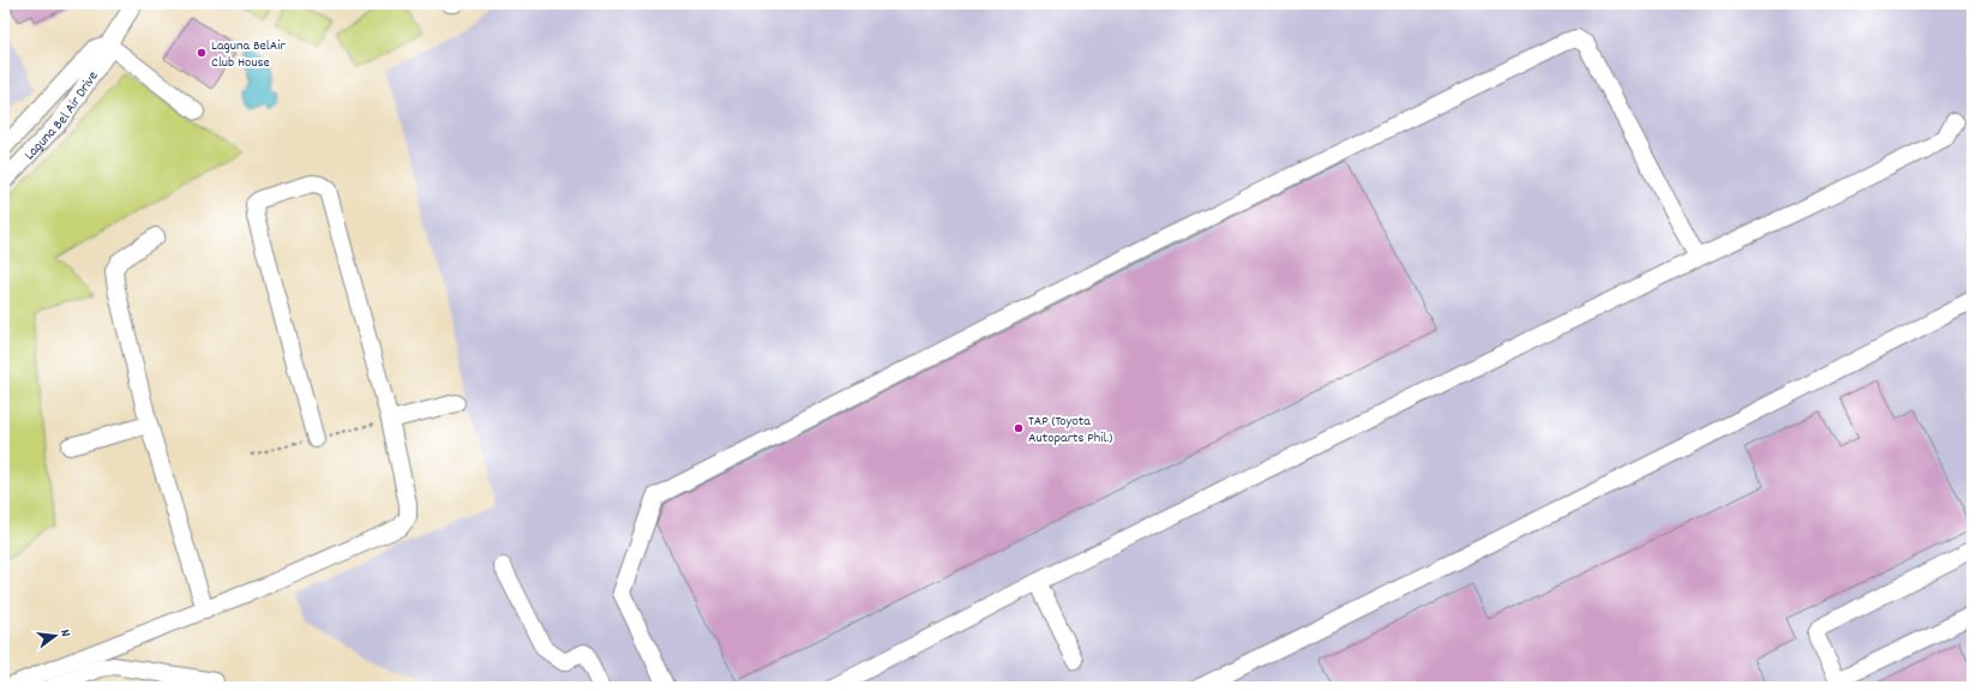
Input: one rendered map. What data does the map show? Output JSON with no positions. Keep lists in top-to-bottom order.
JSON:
{
  "streets": {
    "street": ["Laguna Bel Air Drive"]
  },
  "places": ["Laguna BelAir Club House", "TAP (Toyota Autoparts Phil.)"],
  "north": "right"
}
